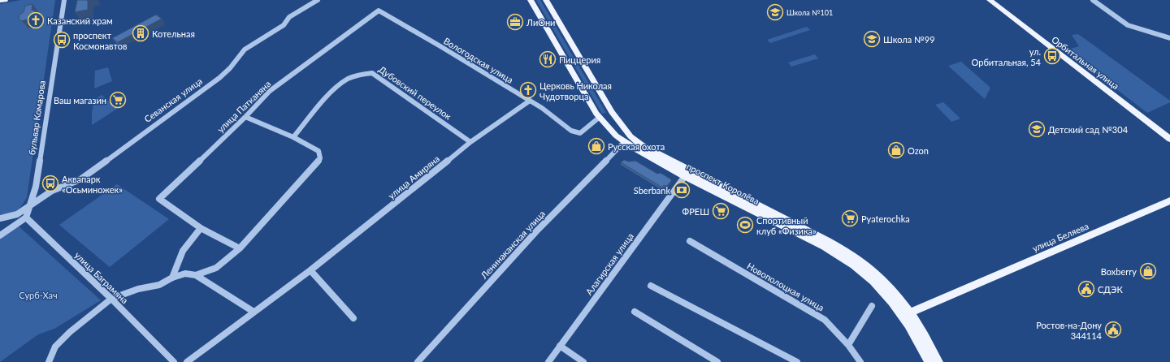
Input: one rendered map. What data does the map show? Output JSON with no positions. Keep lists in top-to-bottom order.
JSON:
{
  "streets": {
    "main road": ["Орбитальная улица", "проспект Королёва", "улица Беляева"],
    "street": [
      "Вологодская улица",
      "Дубовский переулок",
      "Севанская улица",
      "улица Патканяна",
      "бульвар Комарова",
      "улица Амиряна",
      "Ленинаканская улица",
      "Алагирская улица",
      "улица Баграмяна",
      "Новополоцкая улица"
    ]
  },
  "crossings": [
    ["Вологодская улица", "улица Патканяна"],
    ["Вологодская улица", "улица Амиряна"],
    ["Вологодская улица", "проспект Королёва"],
    ["Дубовский переулок", "улица Амиряна"],
    ["Севанская улица", "бульвар Комарова"],
    ["проспект Королёва", "улица Беляева"],
    ["проспект Королёва", "Ленинаканская улица"],
    ["проспект Королёва", "Алагирская улица"]
  ],
  "parks": ["Сурб-Хач"],
  "places": {
    "school or university": ["Школа №101", "Школа №99", "Детский сад №304"],
    "church": ["Казанский храм", "Церковь Николая Чудотворца"],
    "office": ["ЛиОни"],
    "building": ["Котельная"],
    "bus stop": ["проспект Космонавтов", "ул. Орбитальная, 54", "Аквапарк «Осьминожек»"],
    "restaurant": ["Пиццерия"],
    "supermarket": ["Ваш магазин", "ФРЕШ", "Pyaterochka"],
    "shop": ["Русская охота", "Ozon", "Boxberry"],
    "bank": ["Sberbank"],
    "sports": ["Спортивный клуб «Физика»"],
    "public building": ["СДЭК", "Ростов-на-Дону 344114"]
  }
}
